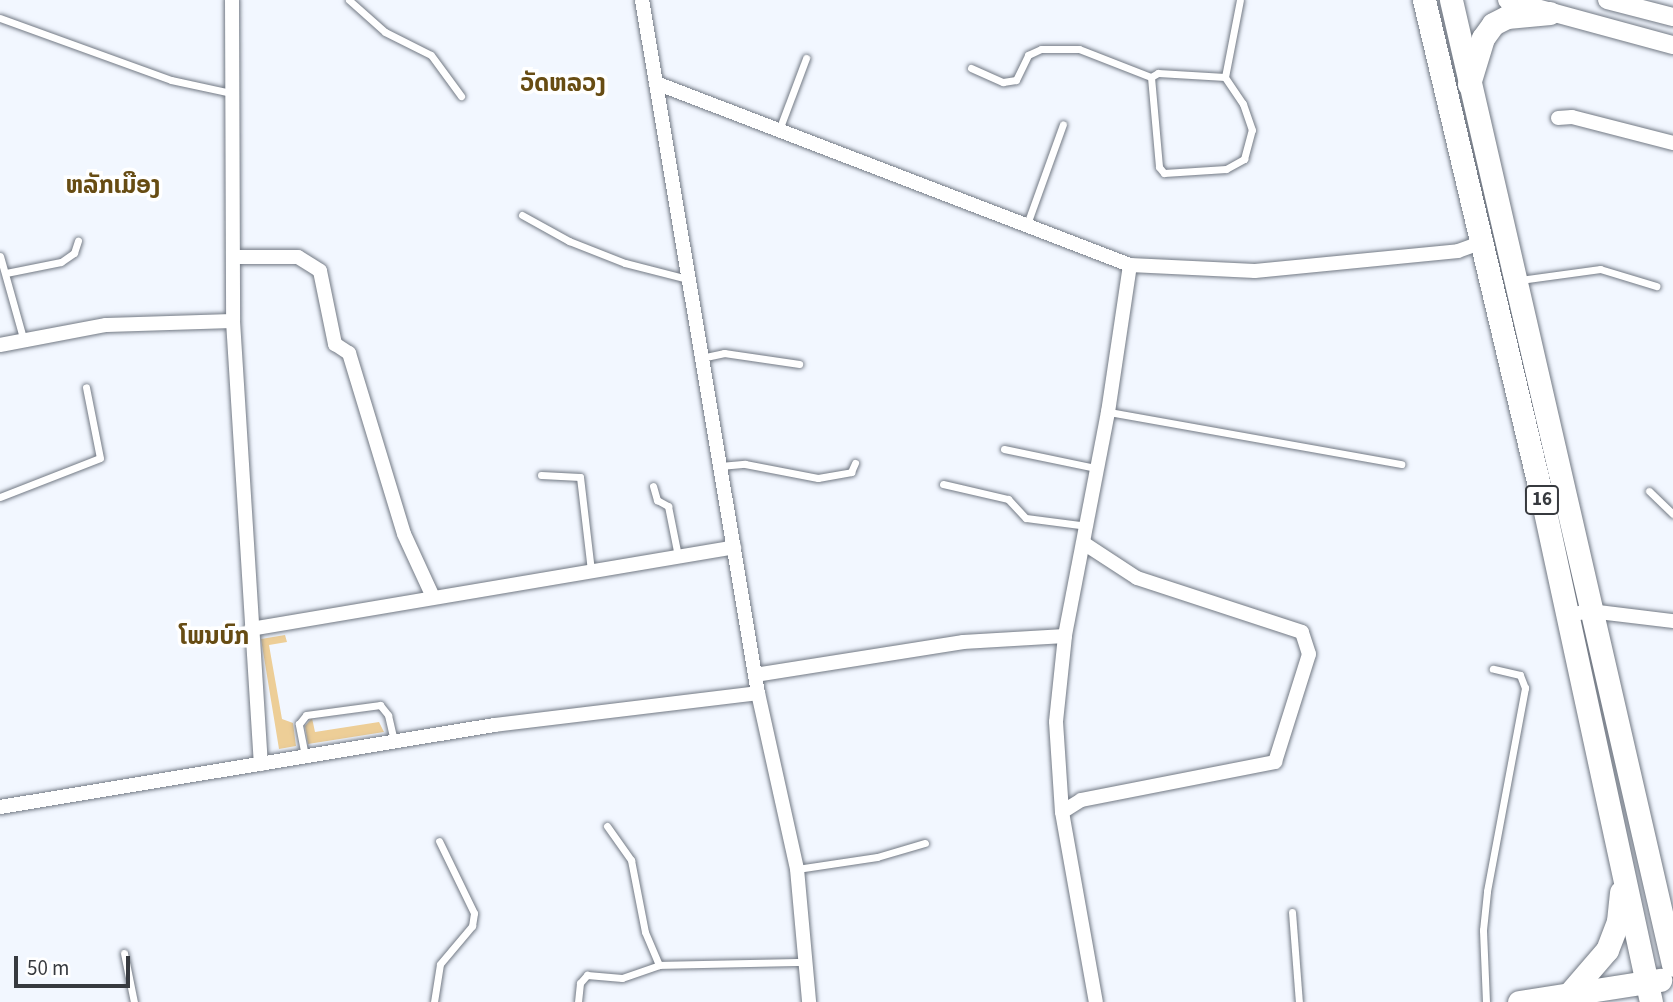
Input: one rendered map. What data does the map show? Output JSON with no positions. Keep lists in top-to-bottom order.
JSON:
{
  "streets": {
    "main road": ["16"]
  },
  "districts": ["ວັດຫລວງ", "ຫລັກເມືອງ", "ໂພນບົກ"],
  "scale_bar": "50 m"
}
